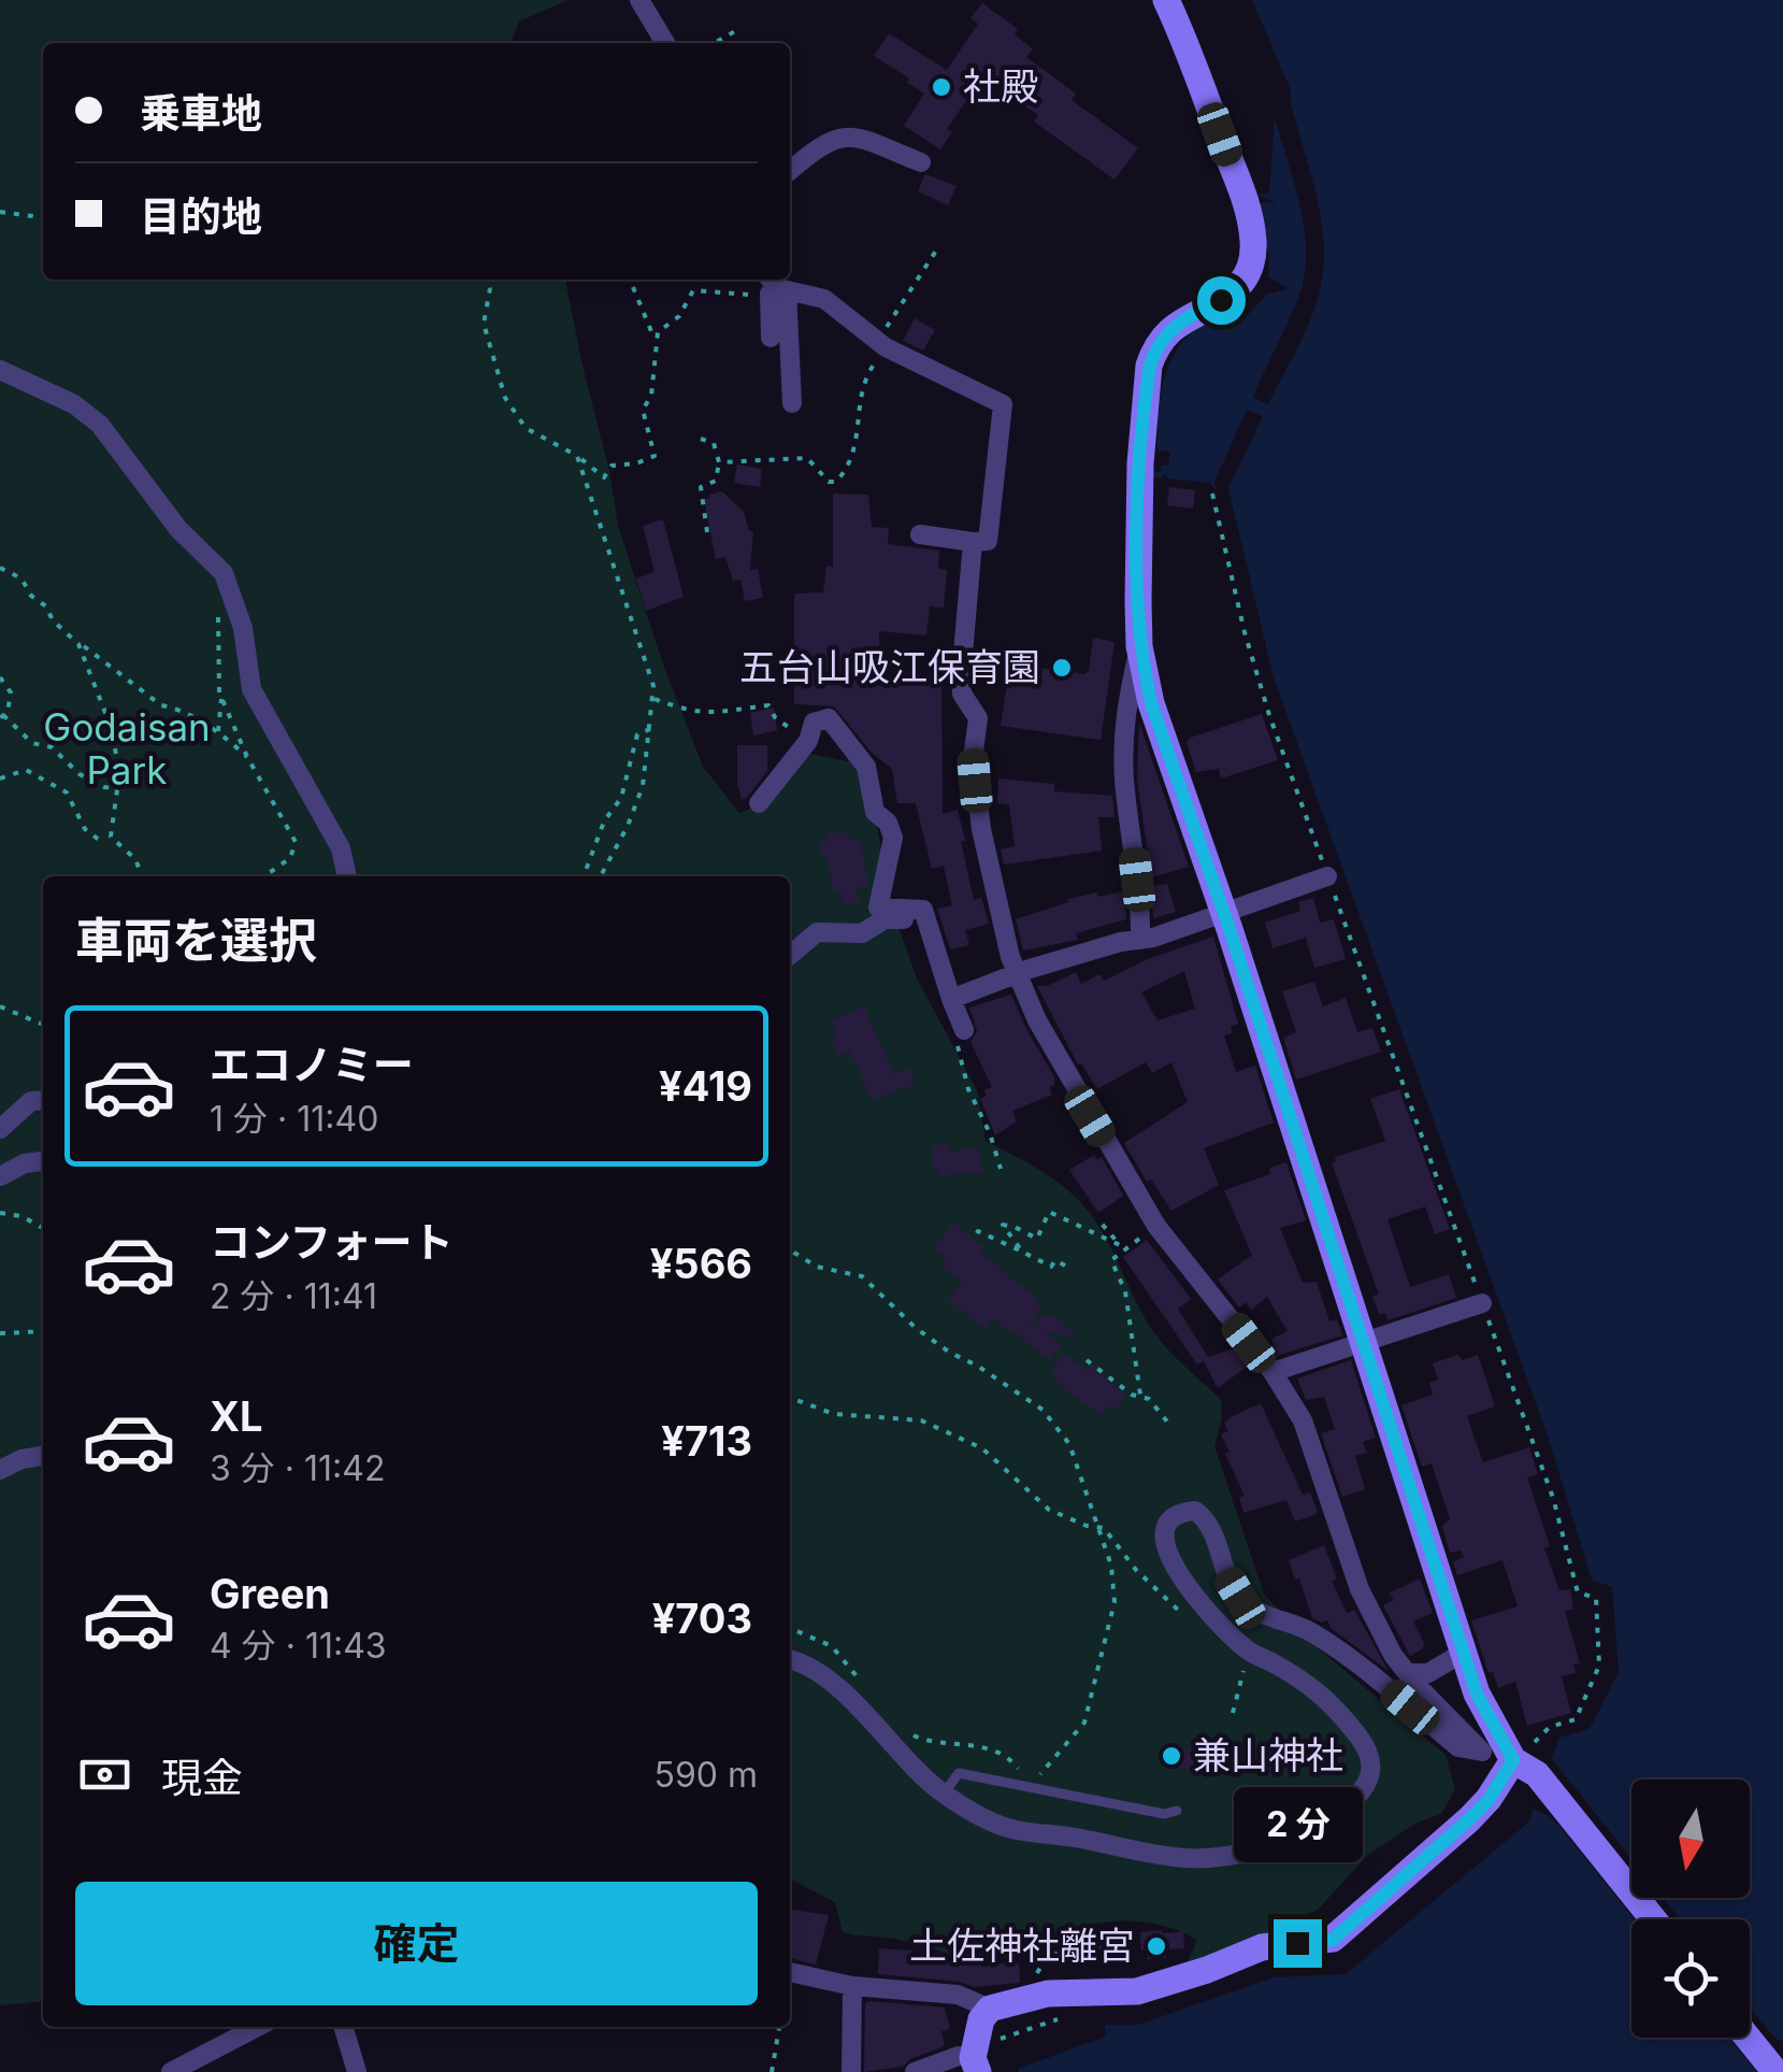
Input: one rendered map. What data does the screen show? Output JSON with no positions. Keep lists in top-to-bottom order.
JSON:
{
  "parks": ["Godaisan Park"],
  "places": [
    "社殿",
    "五台山吸江保育園",
    "兼山神社",
    "土佐神社離宮"
  ],
  "north": "bottom",
  "page": {
    "banner": ["乗車地", "目的地"],
    "heading": "車両を選択",
    "list": [
      {
        "name": "エコノミー",
        "note": "1 分 · 11:40",
        "value": "¥419"
      },
      {
        "name": "コンフォート",
        "note": "2 分 · 11:41",
        "value": "¥566"
      },
      {
        "name": "XL",
        "note": "3 分 · 11:42",
        "value": "¥713"
      },
      {
        "name": "Green",
        "note": "4 分 · 11:43",
        "value": "¥703"
      }
    ],
    "pay": ["現金", "590 m"],
    "bubble": "2 分",
    "buttons": "確定"
  }
}
